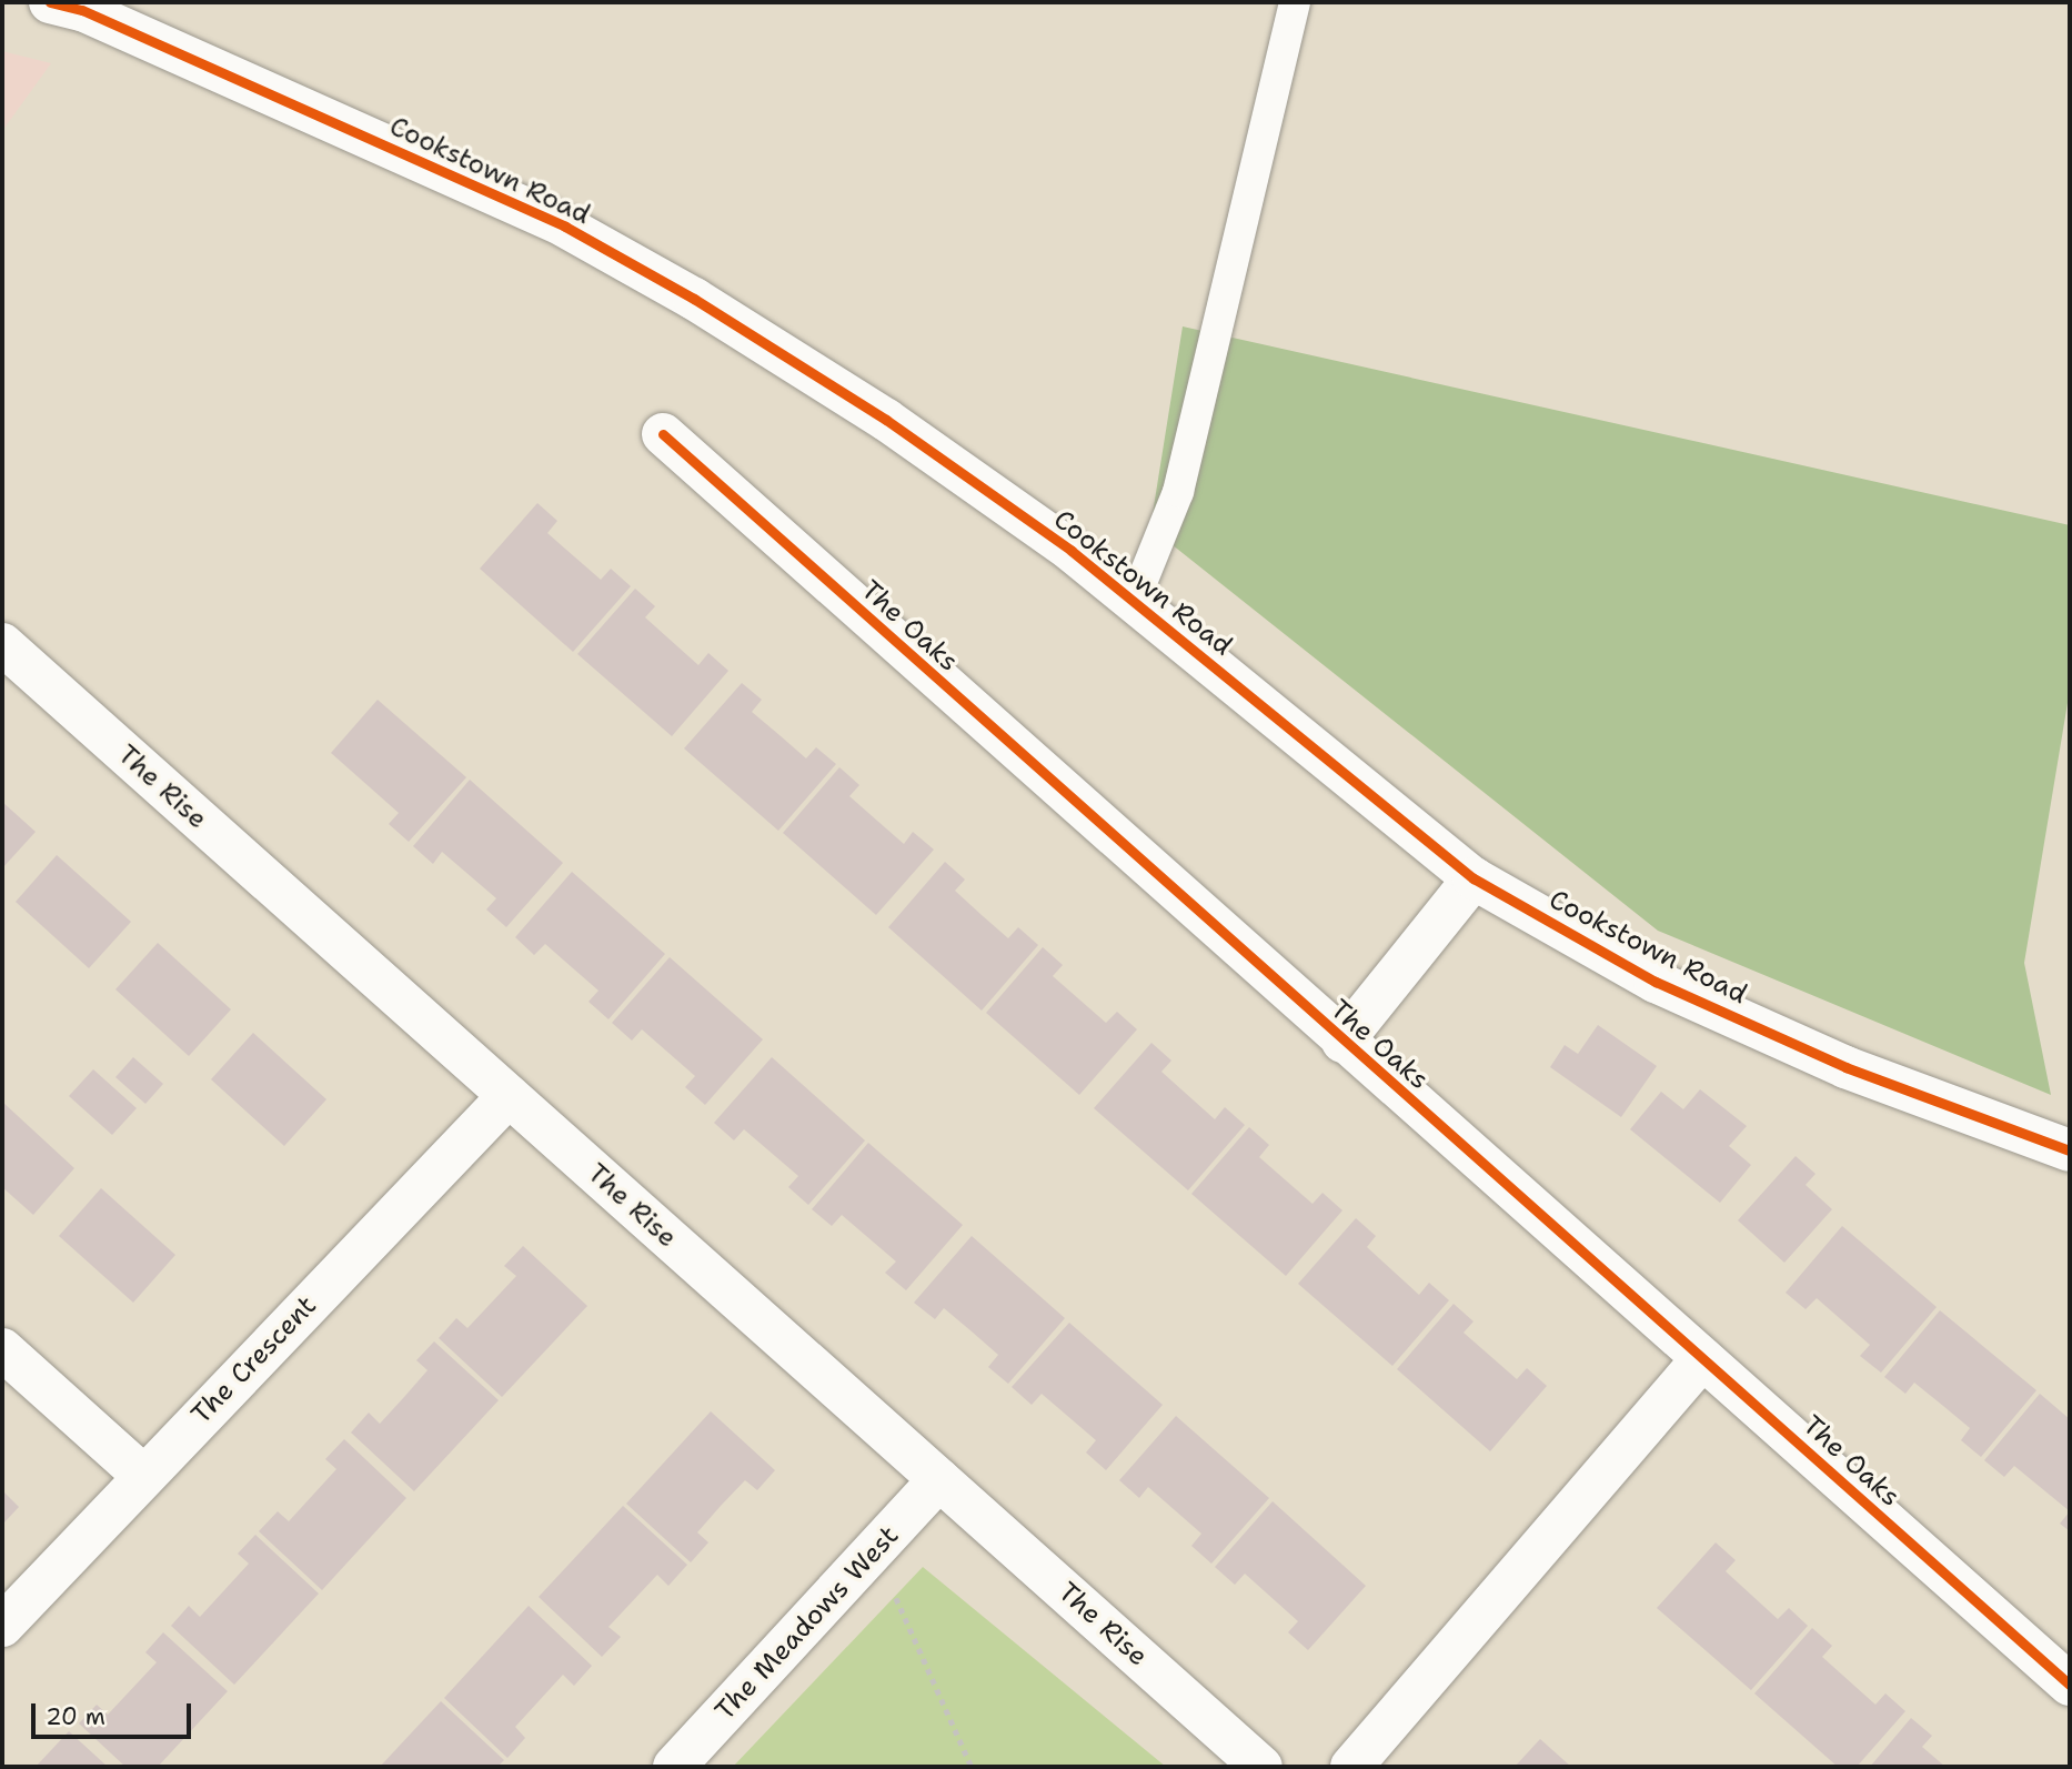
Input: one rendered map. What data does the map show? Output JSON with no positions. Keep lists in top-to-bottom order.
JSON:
{
  "streets": {
    "street": [
      "Cookstown Road",
      "The Oaks",
      "The Rise",
      "The Crescent",
      "The Meadows West"
    ]
  },
  "crossings": [
    ["The Rise", "The Crescent"],
    ["The Rise", "The Meadows West"]
  ],
  "scale_bar": "20 m"
}
